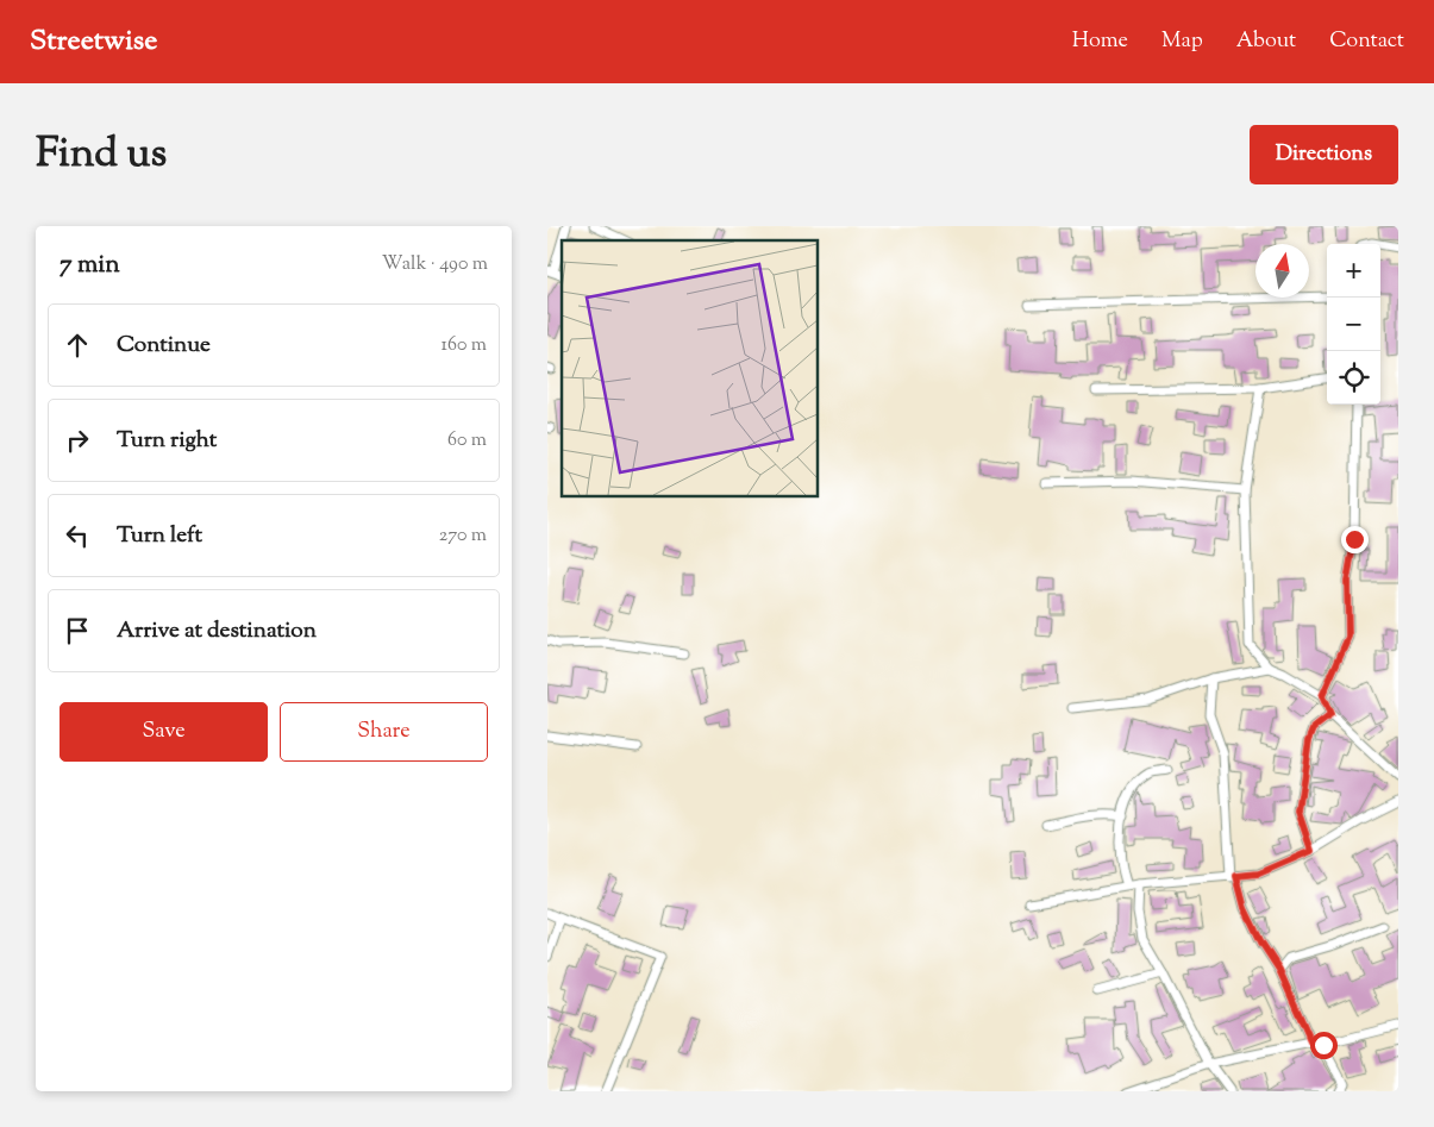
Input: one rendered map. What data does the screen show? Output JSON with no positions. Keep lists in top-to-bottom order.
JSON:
{
  "north": "top",
  "page": {
    "header": "Streetwise",
    "nav": [
      "Home",
      "Map",
      "About",
      "Contact"
    ],
    "title": "Find us",
    "buttons": [
      "Directions",
      ["Save", "Share"]
    ],
    "heading": ["7 min", "Walk · 490 m"],
    "map_buttons": ["+", "−"],
    "list": [
      ["Continue", "160 m"],
      ["Turn right", "60 m"],
      ["Turn left", "270 m"],
      "Arrive at destination"
    ]
  }
}
